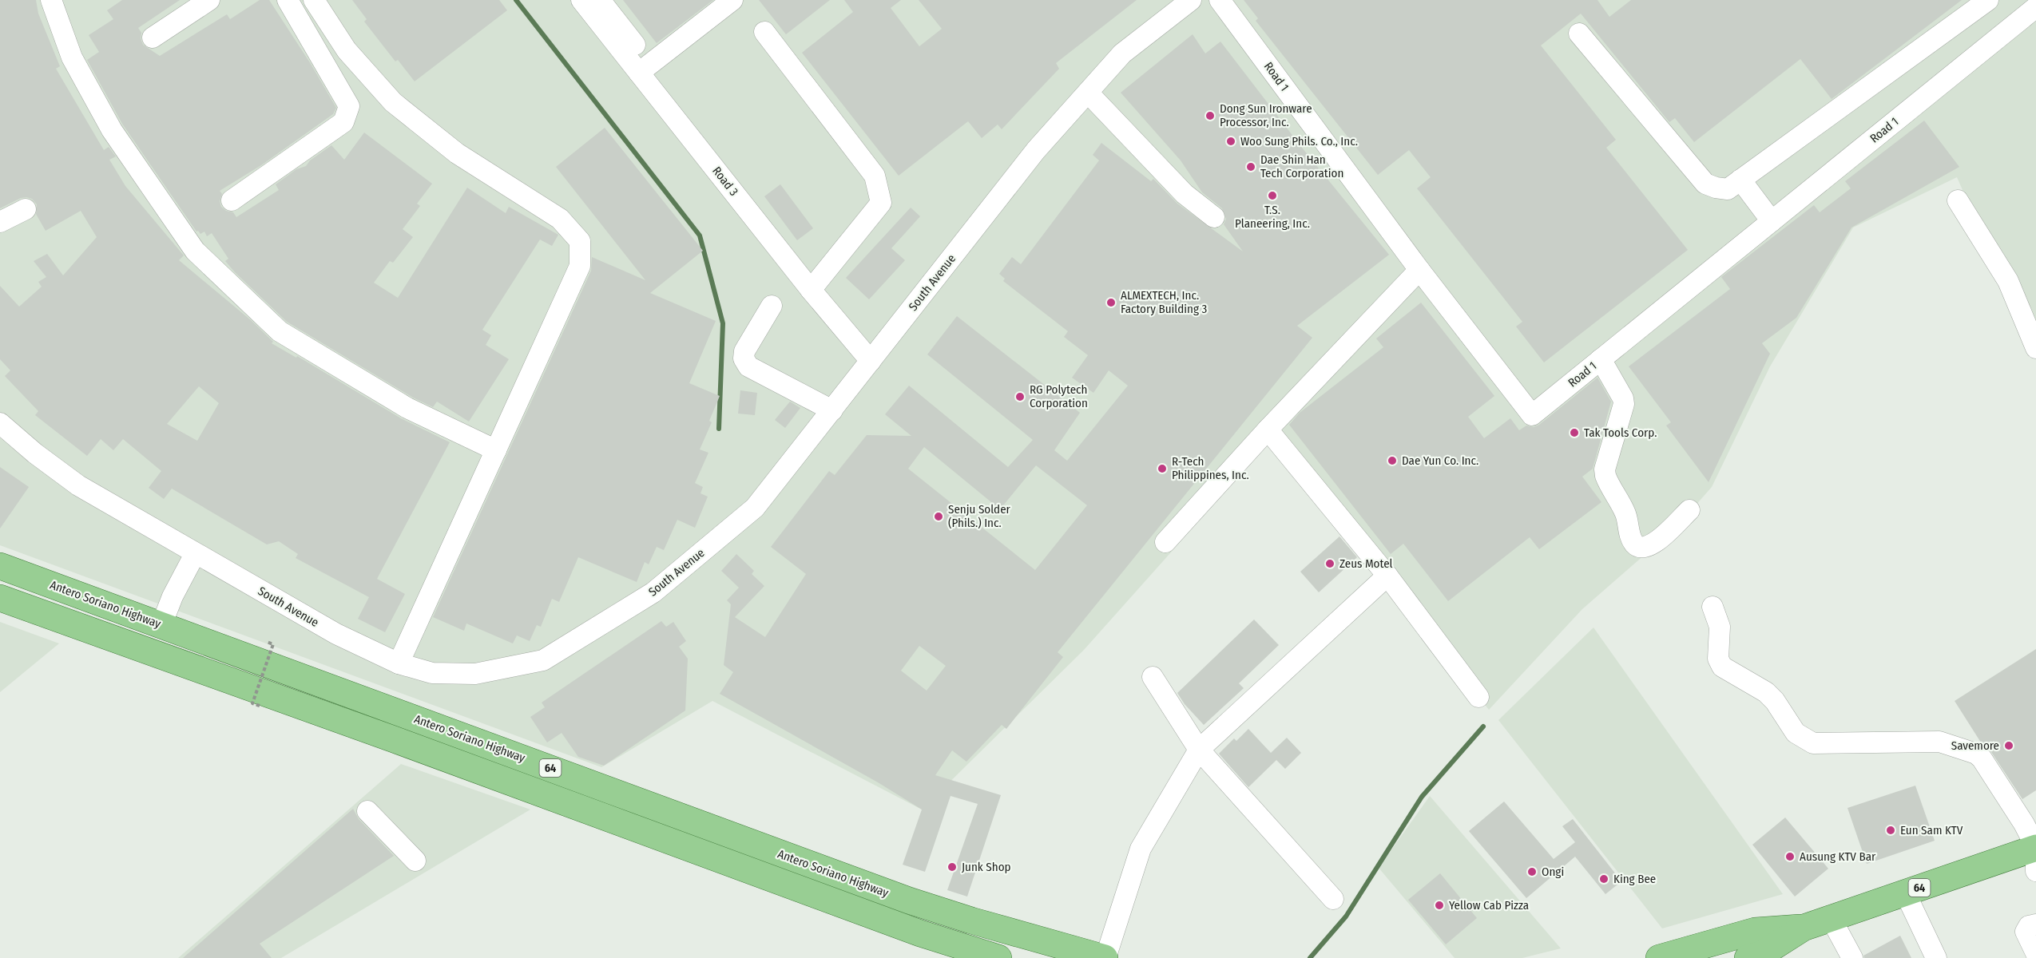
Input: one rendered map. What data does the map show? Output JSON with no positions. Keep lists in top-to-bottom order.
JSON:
{
  "streets": {
    "main road": ["Antero Soriano Highway", "64"],
    "street": ["Road 1", "Road 3", "South Avenue"]
  },
  "crossings": [
    ["Road 3", "South Avenue"]
  ],
  "places": [
    "Dong Sun Ironware Processor, Inc.",
    "Woo Sung Phils. Co., Inc.",
    "Dae Shin Han Tech Corporation",
    "T.S. Planeering, Inc.",
    "ALMEXTECH, Inc. Factory Building 3",
    "RG Polytech Corporation",
    "Tak Tools Corp.",
    "Dae Yun Co. Inc.",
    "R-Tech Philippines, Inc.",
    "Senju Solder (Phils.) Inc.",
    "Zeus Motel",
    "Savemore",
    "Eun Sam KTV",
    "Ausung KTV Bar",
    "Junk Shop",
    "Ongi",
    "King Bee",
    "Yellow Cab Pizza"
  ]
}
